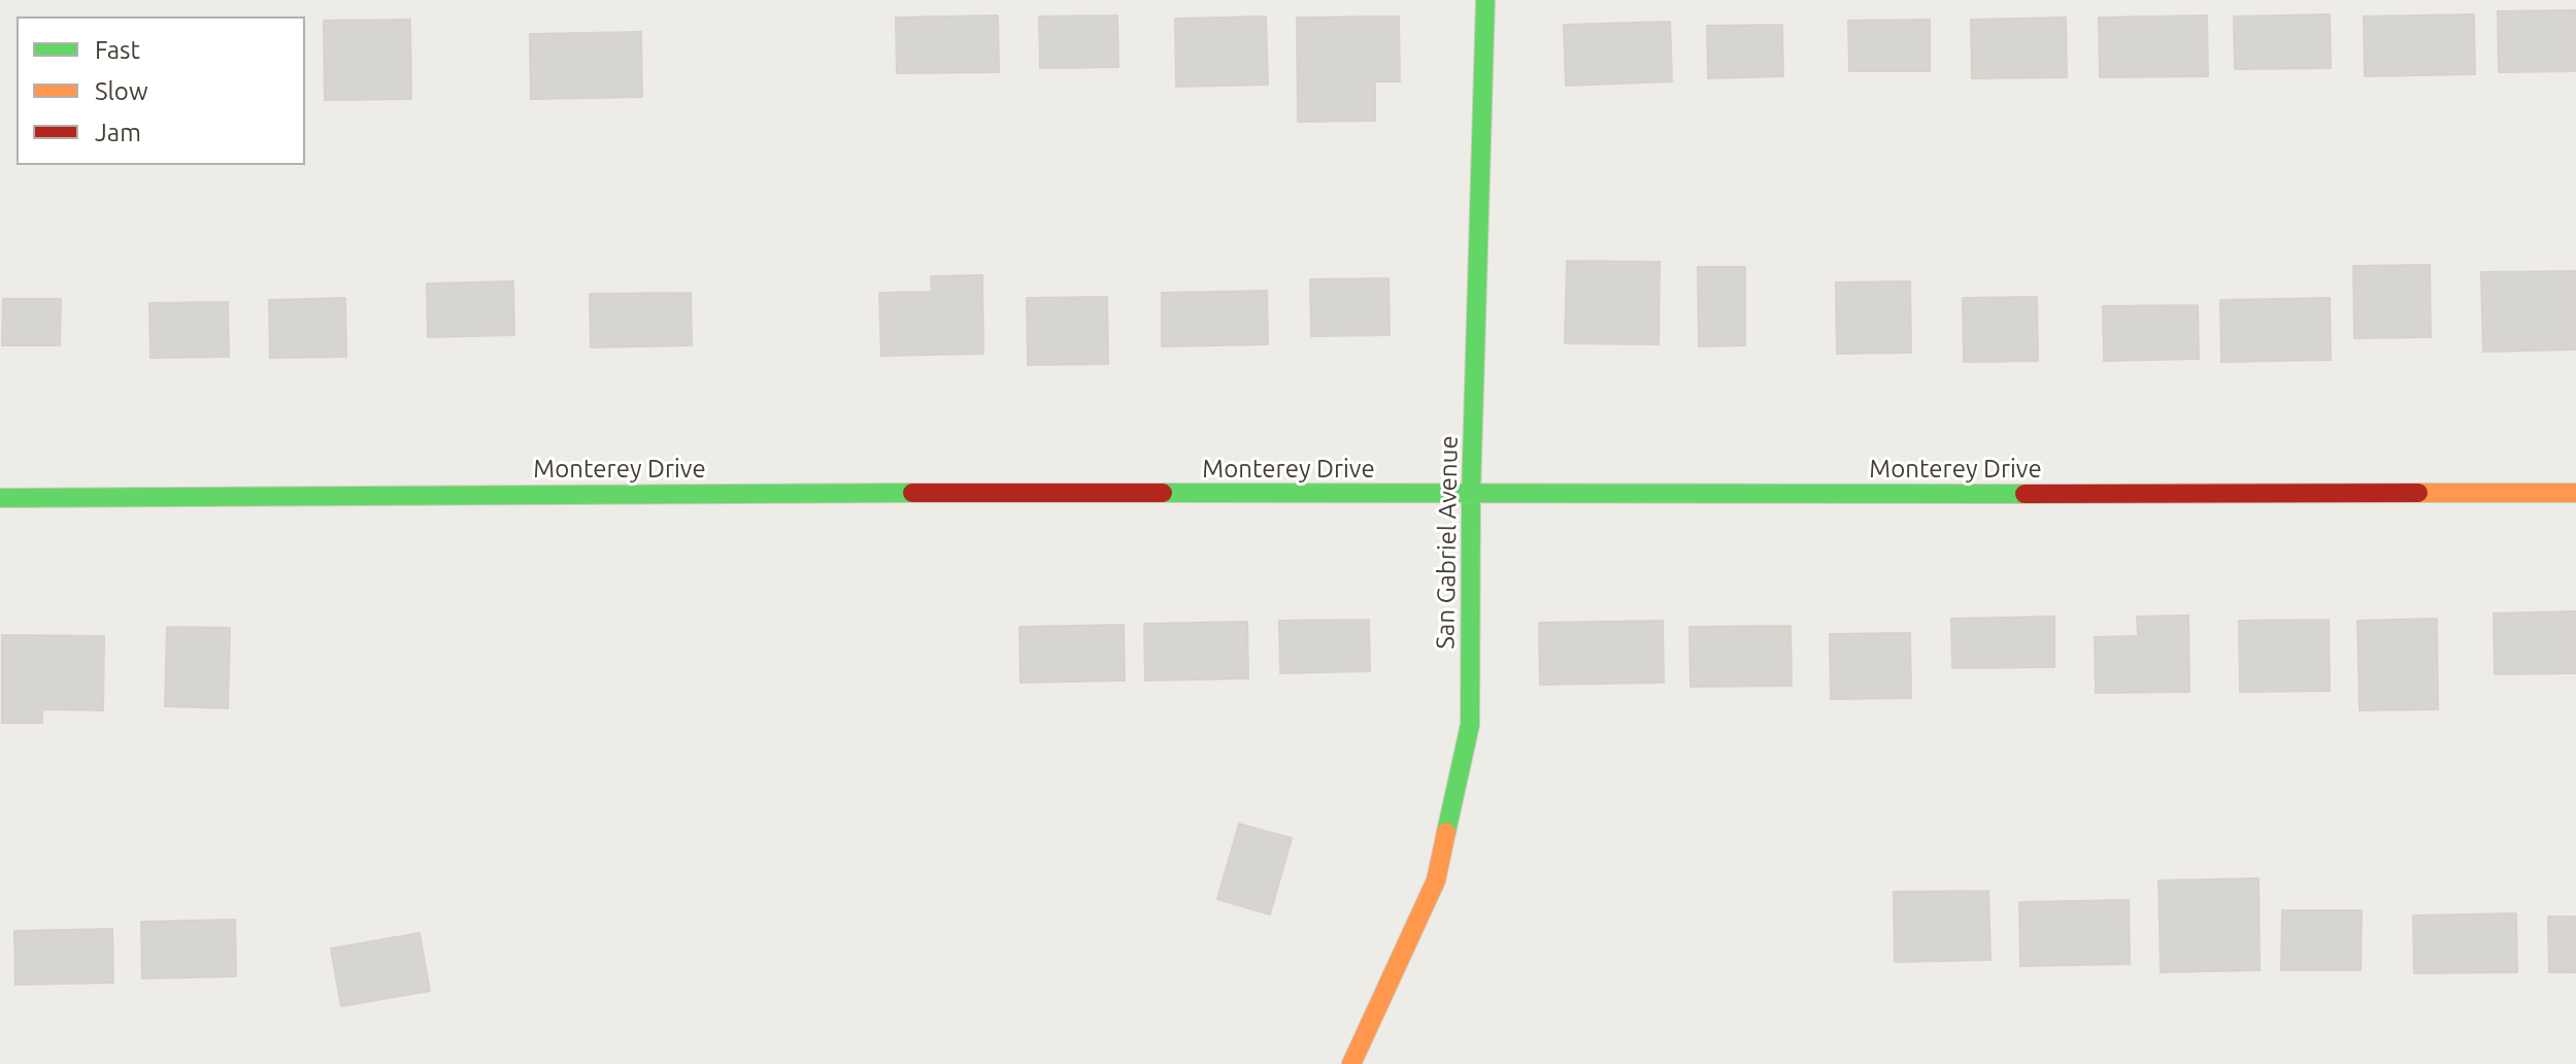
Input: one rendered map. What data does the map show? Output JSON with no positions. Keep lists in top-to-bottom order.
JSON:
{
  "streets": {
    "street": ["Monterey Drive", "San Gabriel Avenue"]
  },
  "crossings": [
    ["Monterey Drive", "San Gabriel Avenue"]
  ],
  "legend": ["Fast", "Slow", "Jam"]
}
